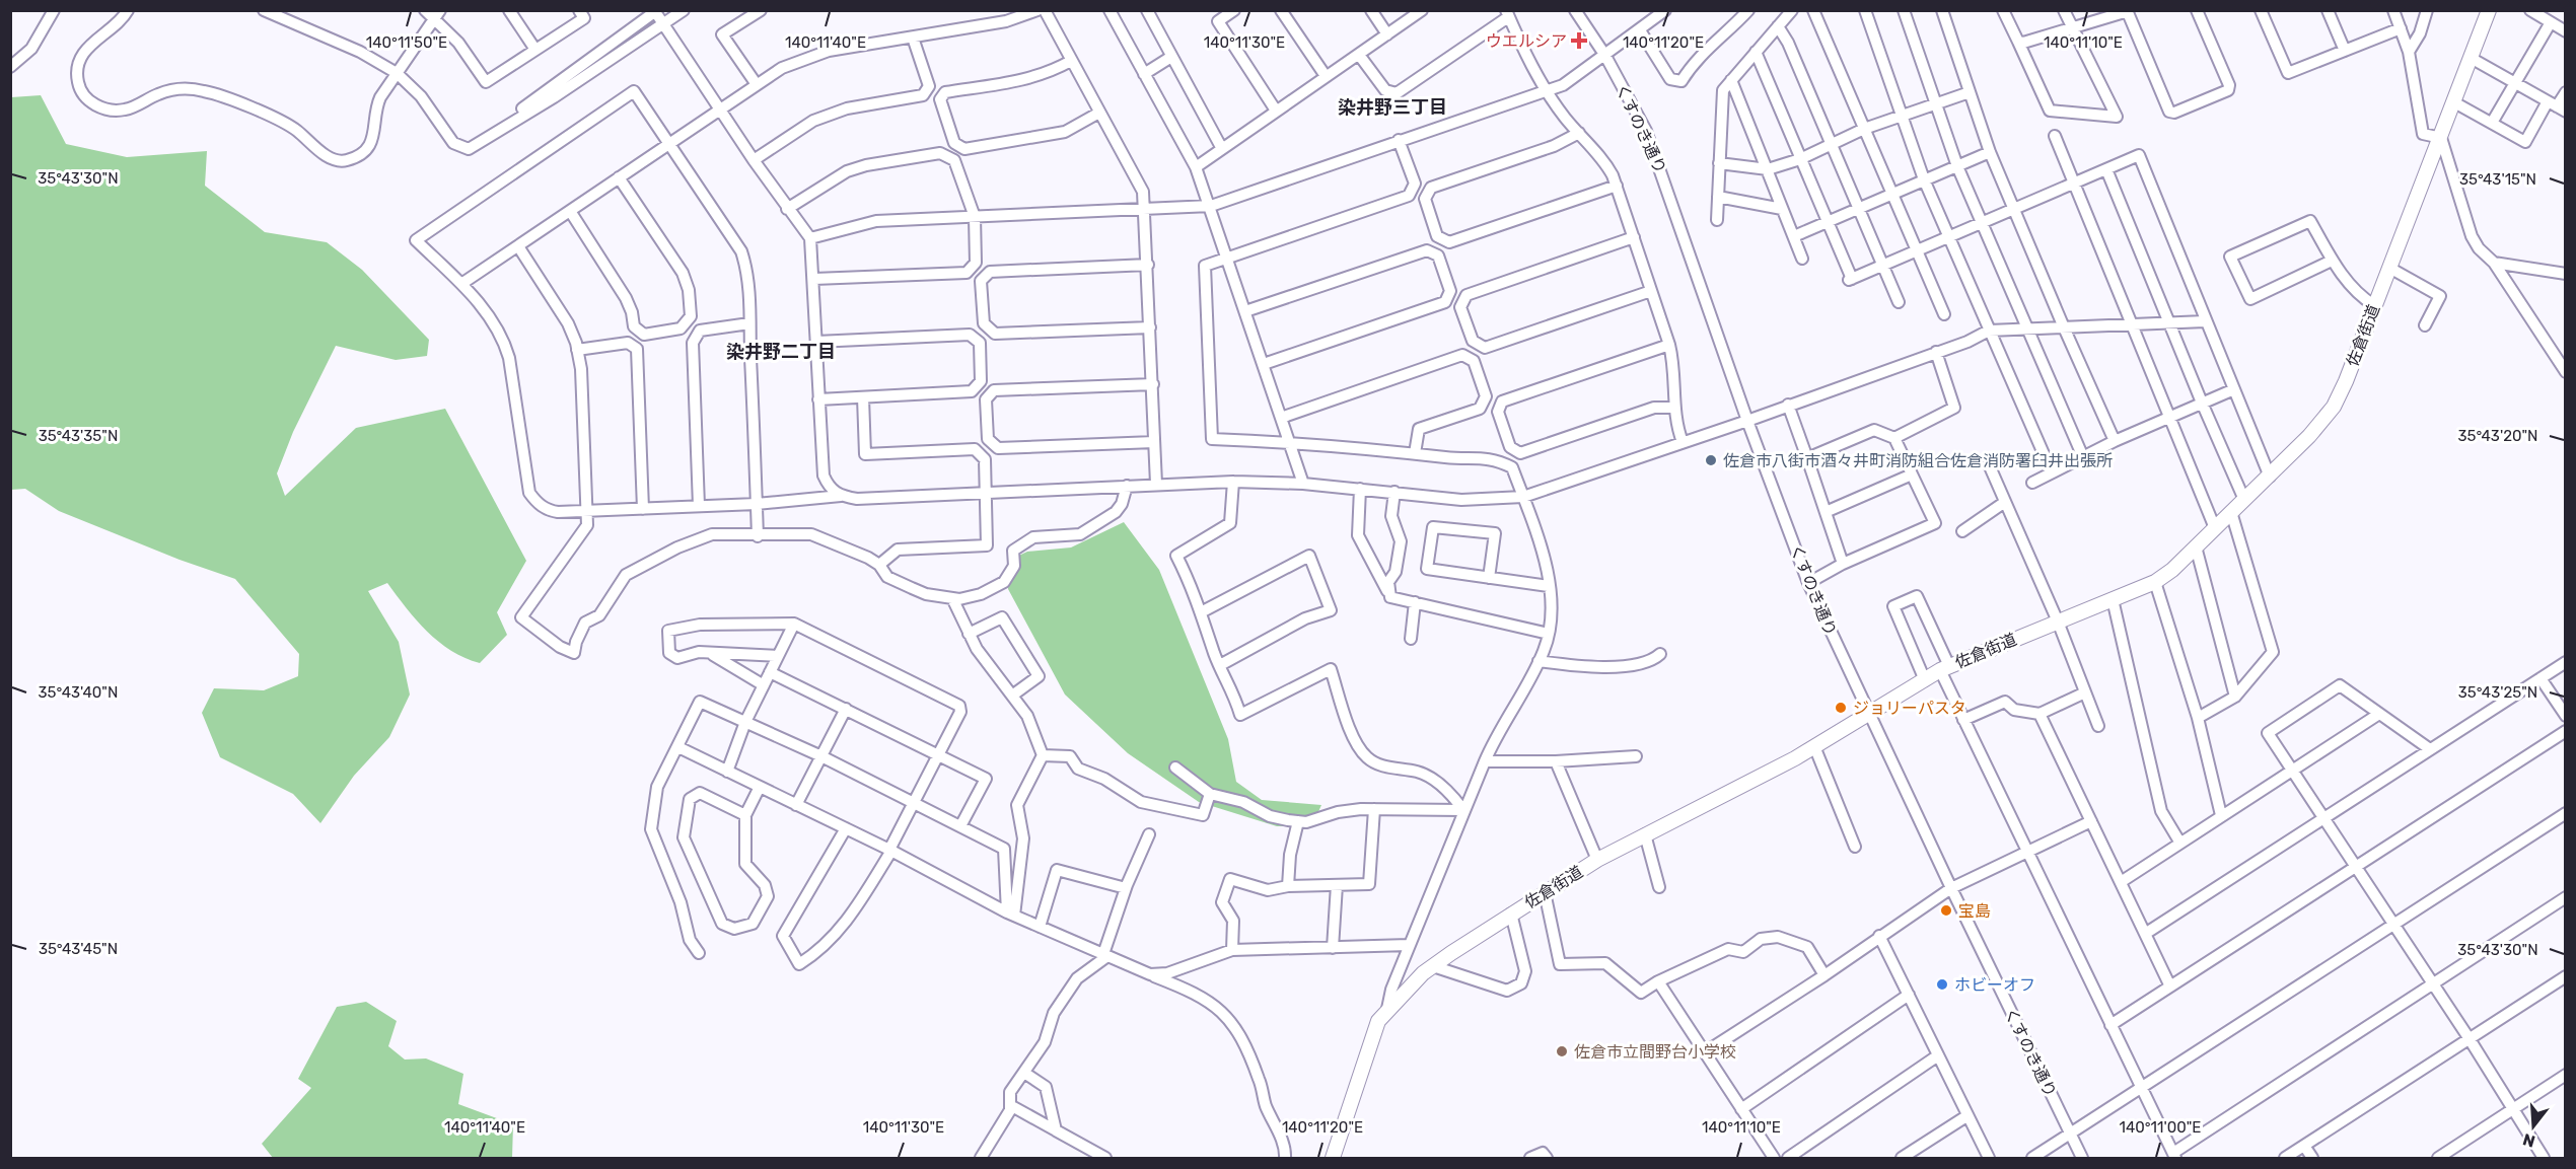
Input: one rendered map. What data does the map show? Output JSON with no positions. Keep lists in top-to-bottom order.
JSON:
{
  "streets": {
    "main road": ["佐倉街道"],
    "street": ["くすのき通り"]
  },
  "crossings": [
    ["くすのき通り", "佐倉街道"]
  ],
  "districts": ["染井野三丁目", "染井野二丁目"],
  "places": {
    "health": ["ウエルシア"],
    "other": [
      "佐倉市八街市酒々井町消防組合佐倉消防署臼井出張所",
      "ジョリーパスタ",
      "宝島",
      "ホビーオフ",
      "佐倉市立間野台小学校"
    ]
  },
  "north": "bottom",
  "coordinates": [
    "140°11'50\"E",
    "140°11'40\"E",
    "140°11'30\"E",
    "140°11'20\"E",
    "140°11'10\"E",
    "35°43'30\"N",
    "35°43'15\"N",
    "35°43'35\"N",
    "35°43'20\"N",
    "35°43'40\"N",
    "35°43'25\"N",
    "35°43'45\"N",
    "140°11'00\"E"
  ]
}
